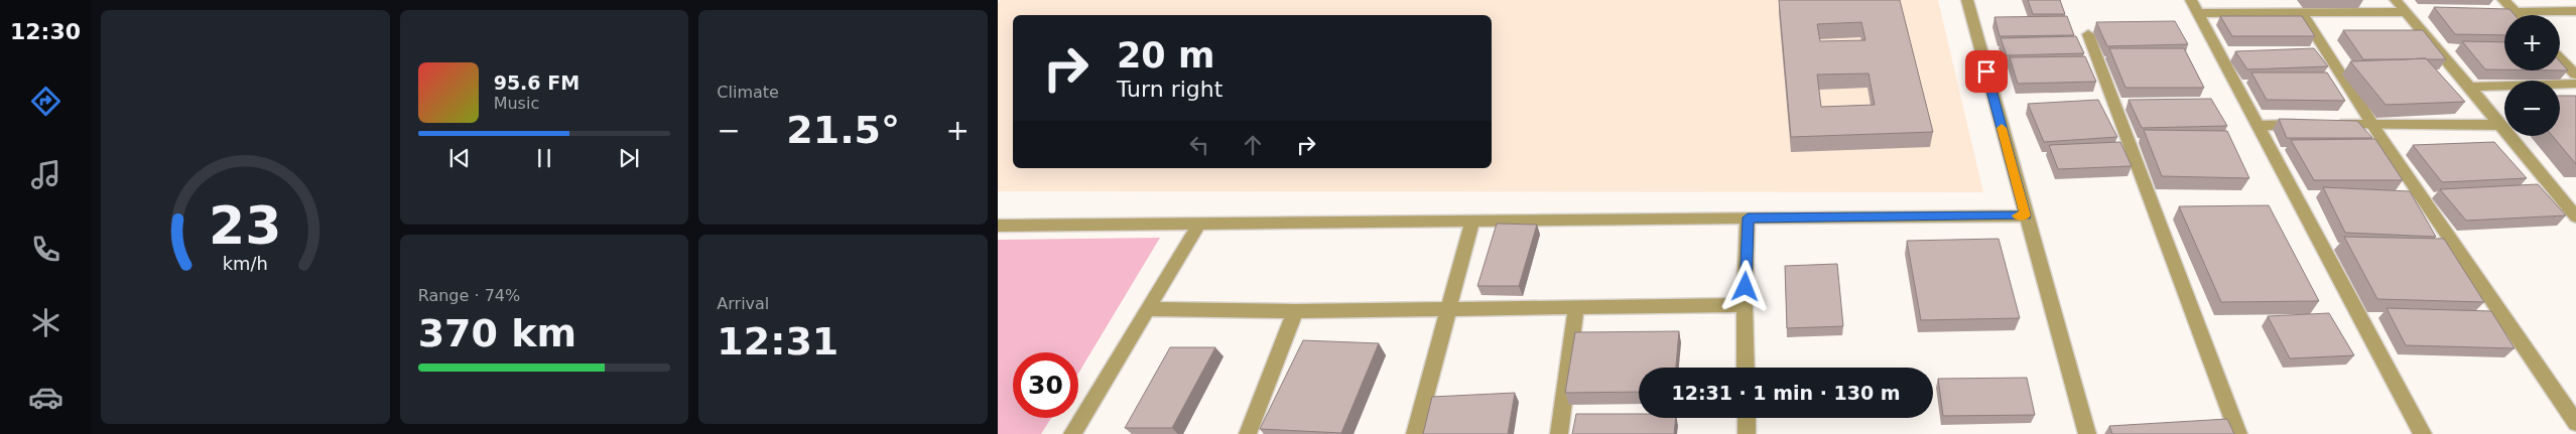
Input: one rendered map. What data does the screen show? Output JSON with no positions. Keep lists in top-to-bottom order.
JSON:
{
  "page": {
    "tabs": "12:30",
    "tile": [
      "Climate",
      ["Range · 74%", "370 km"],
      ["Arrival", "12:31"]
    ],
    "map_buttons": ["+", "−"],
    "turn": ["20 m", "Turn right"],
    "song": ["95.6 FM", "Music"],
    "heat": ["−", "21.5°", "+"],
    "limit": "30",
    "trip": "12:31 · 1 min · 130 m",
    "gauge": ["23", "km/h"]
  }
}
